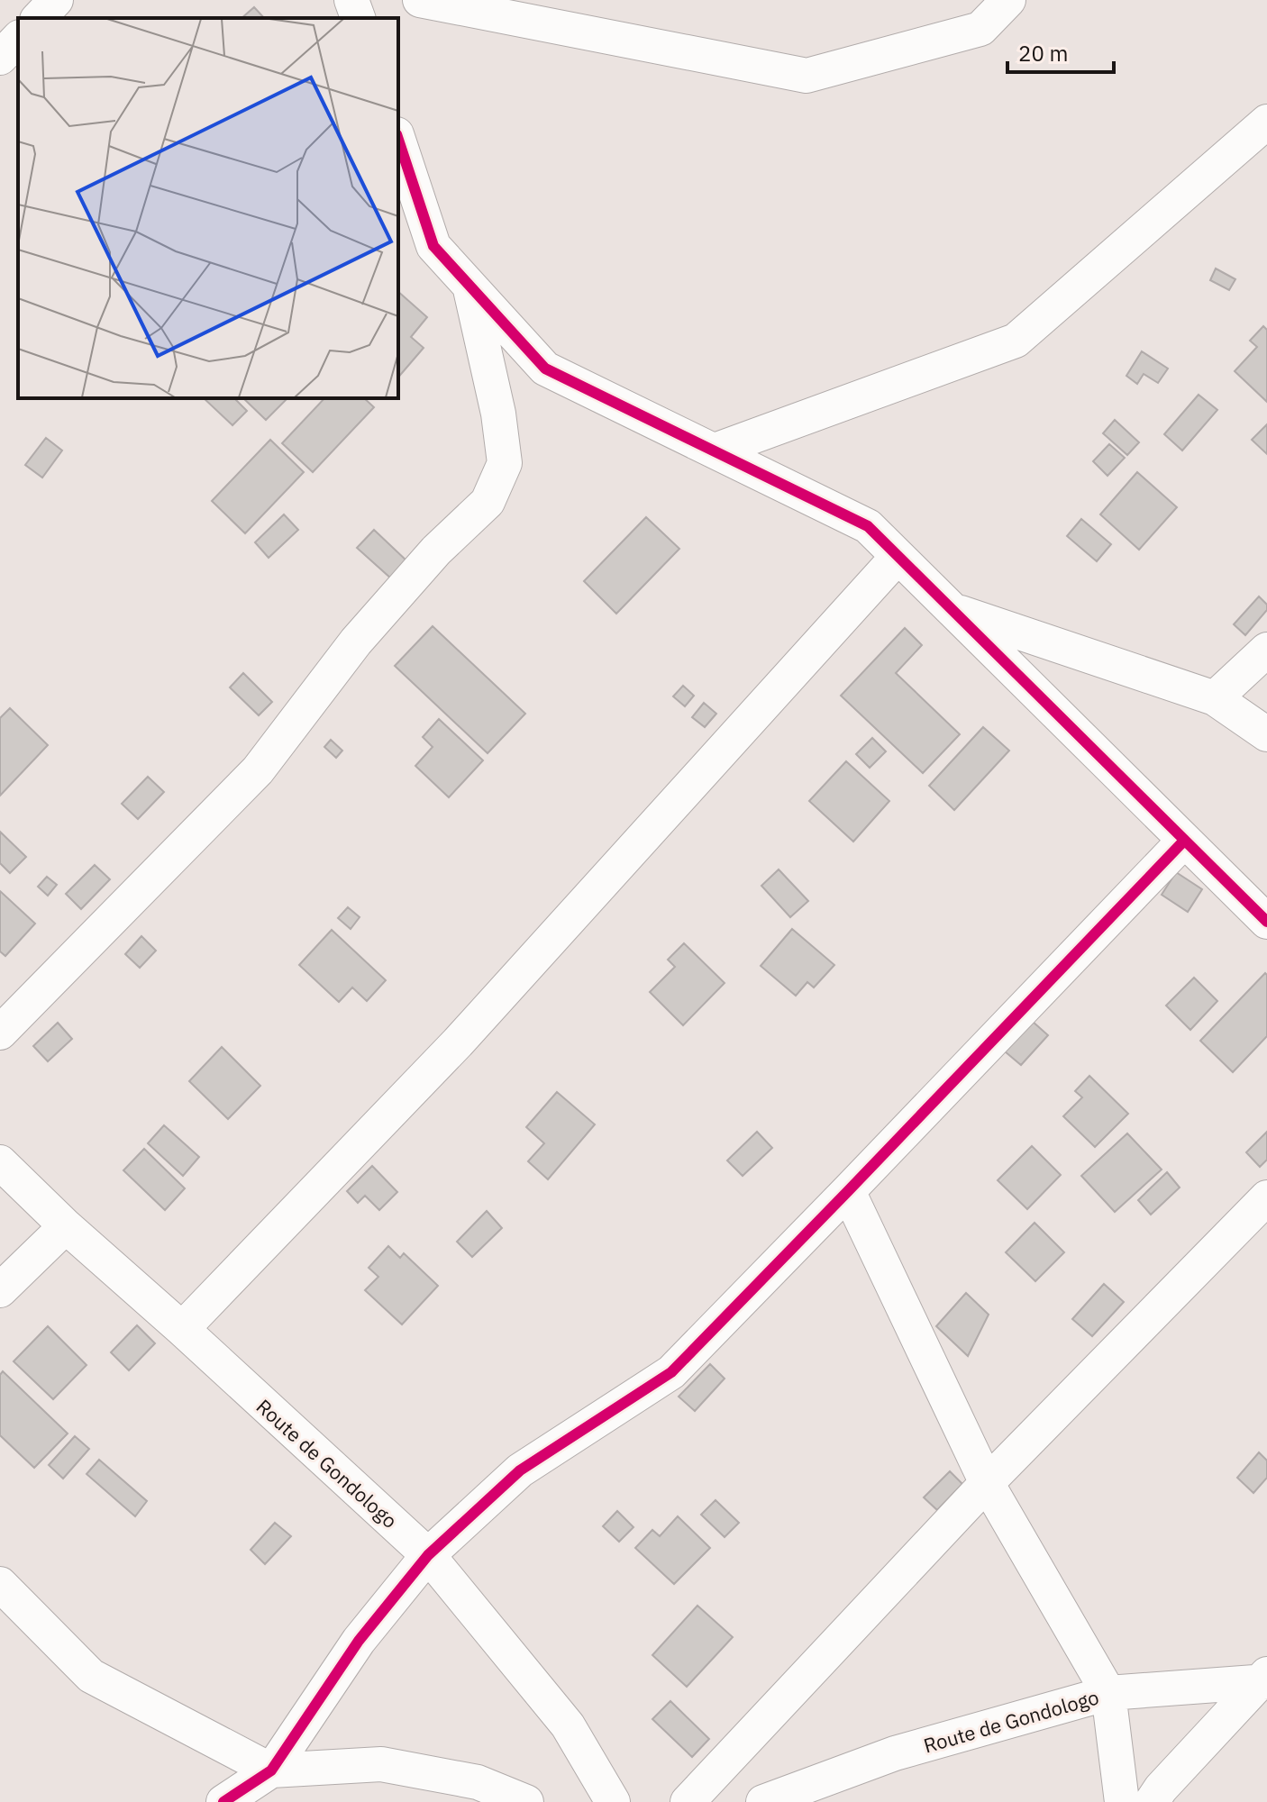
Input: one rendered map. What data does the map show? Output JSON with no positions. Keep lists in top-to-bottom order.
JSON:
{
  "streets": {
    "street": ["Route de Gondologo"]
  },
  "scale_bar": "20 m"
}
